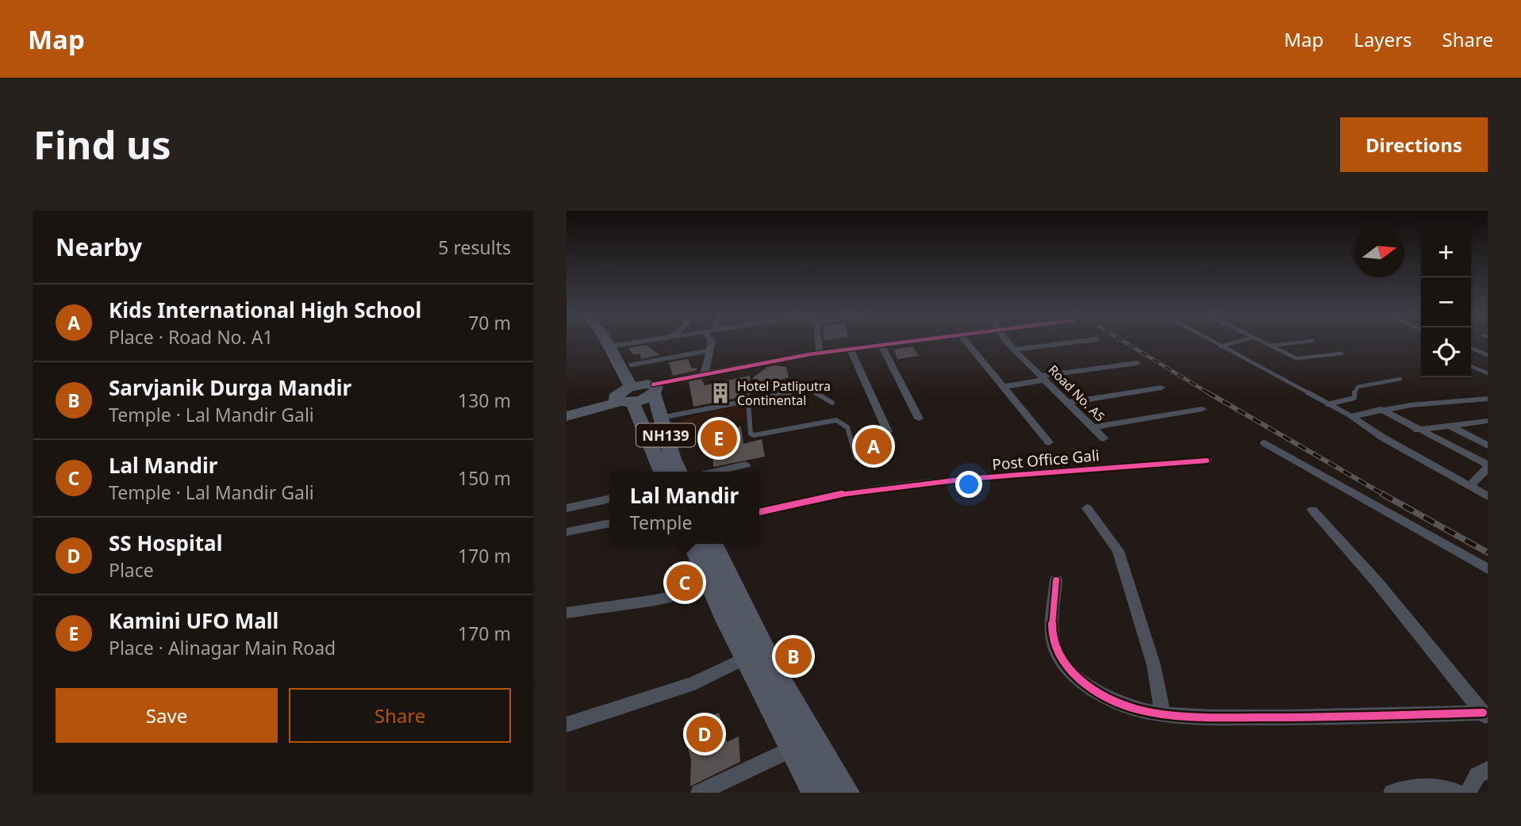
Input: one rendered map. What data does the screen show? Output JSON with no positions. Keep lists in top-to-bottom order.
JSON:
{
  "streets": {
    "highway": ["NH139"],
    "street": ["Road No. A5", "Post Office Gali"]
  },
  "places": {
    "building": ["Hotel Patliputra Continental"]
  },
  "north": "right",
  "page": {
    "header": "Map",
    "nav": ["Map", "Layers", "Share"],
    "buttons": [
      "Directions",
      ["Save", "Share"]
    ],
    "title": "Find us",
    "heading": ["Nearby", "5 results"],
    "map_buttons": ["+", "−"],
    "list": [
      {
        "mark": "A",
        "name": "Kids International High School",
        "note": "Place · Road No. A1",
        "value": "70 m"
      },
      {
        "mark": "B",
        "name": "Sarvjanik Durga Mandir",
        "note": "Temple · Lal Mandir Gali",
        "value": "130 m"
      },
      {
        "mark": "C",
        "name": "Lal Mandir",
        "note": "Temple · Lal Mandir Gali",
        "value": "150 m"
      },
      {
        "mark": "D",
        "name": "SS Hospital",
        "note": "Place",
        "value": "170 m"
      },
      {
        "mark": "E",
        "name": "Kamini UFO Mall",
        "note": "Place · Alinagar Main Road",
        "value": "170 m"
      }
    ],
    "pins": [
      "E",
      "A",
      "C",
      "B",
      "D"
    ],
    "popup": ["Lal Mandir", "Temple"]
  }
}
